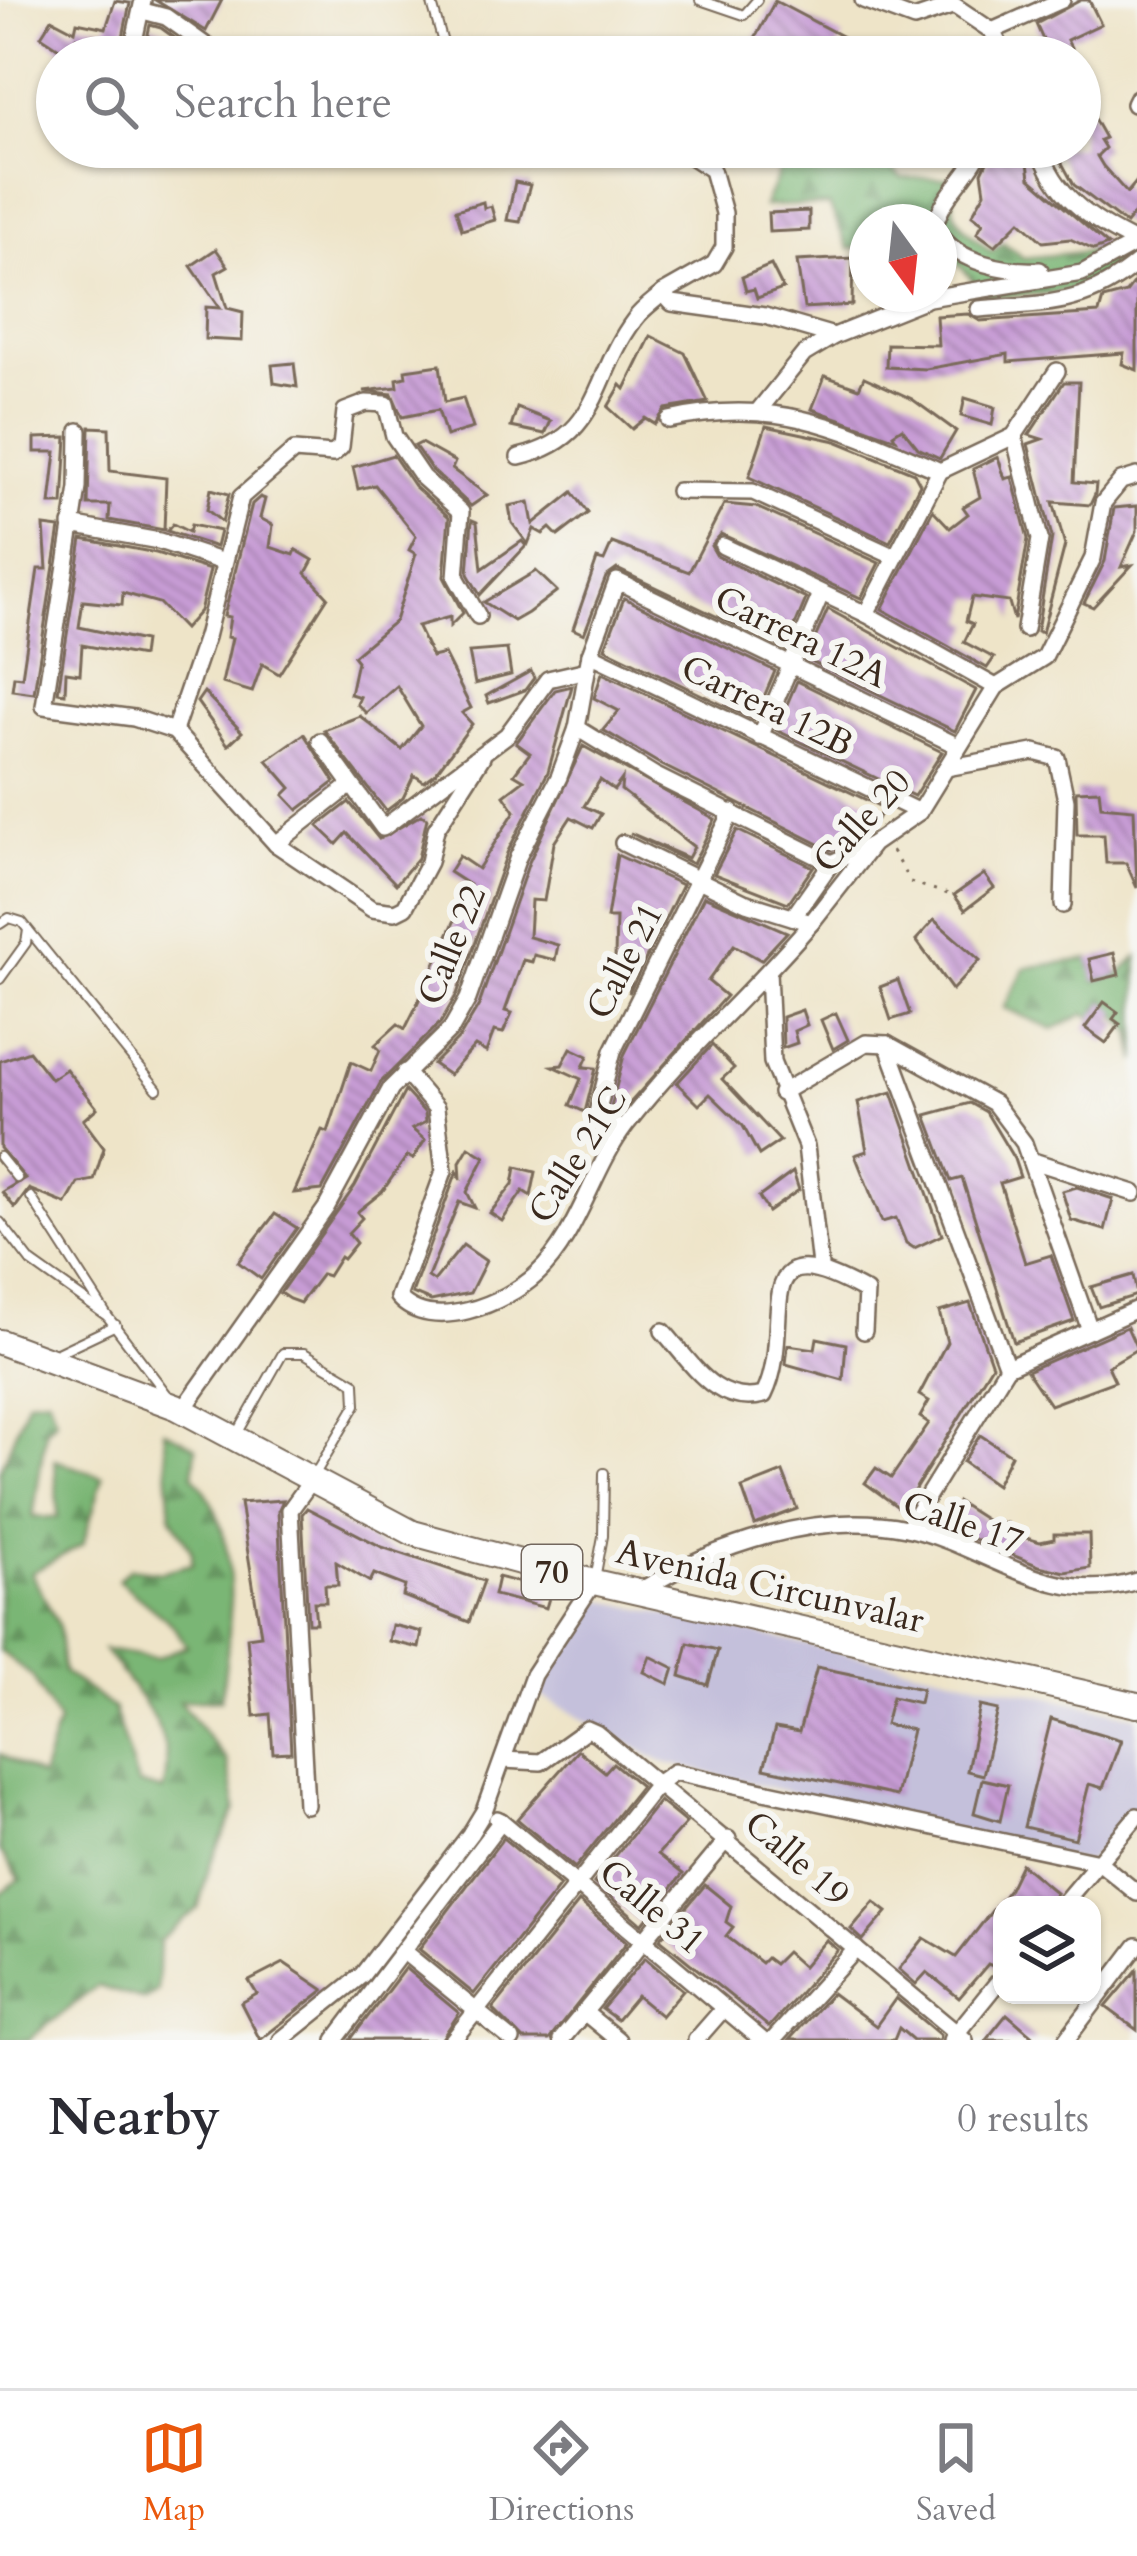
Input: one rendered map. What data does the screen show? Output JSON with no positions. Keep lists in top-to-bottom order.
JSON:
{
  "streets": {
    "main road": ["70", "Avenida Circunvalar"],
    "street": [
      "Carrera 12A",
      "Carrera 12B",
      "Calle 20",
      "Calle 22",
      "Calle 21",
      "Calle 21C",
      "Calle 17",
      "Calle 19",
      "Calle 31"
    ]
  },
  "crossings": [
    ["Carrera 12A", "Calle 20"],
    ["Carrera 12A", "Calle 22"],
    ["Carrera 12B", "Calle 20"],
    ["Carrera 12B", "Calle 22"],
    ["Calle 20", "Calle 21"],
    ["Calle 20", "Calle 21C"],
    ["Calle 22", "Calle 21C"],
    ["Calle 22", "Avenida Circunvalar"],
    ["Calle 21", "Calle 21C"],
    ["Calle 17", "Avenida Circunvalar"]
  ],
  "north": "bottom",
  "page": {
    "search": "Search here",
    "heading": ["Nearby", "0 results"],
    "nav": ["Map", "Directions", "Saved"]
  }
}
